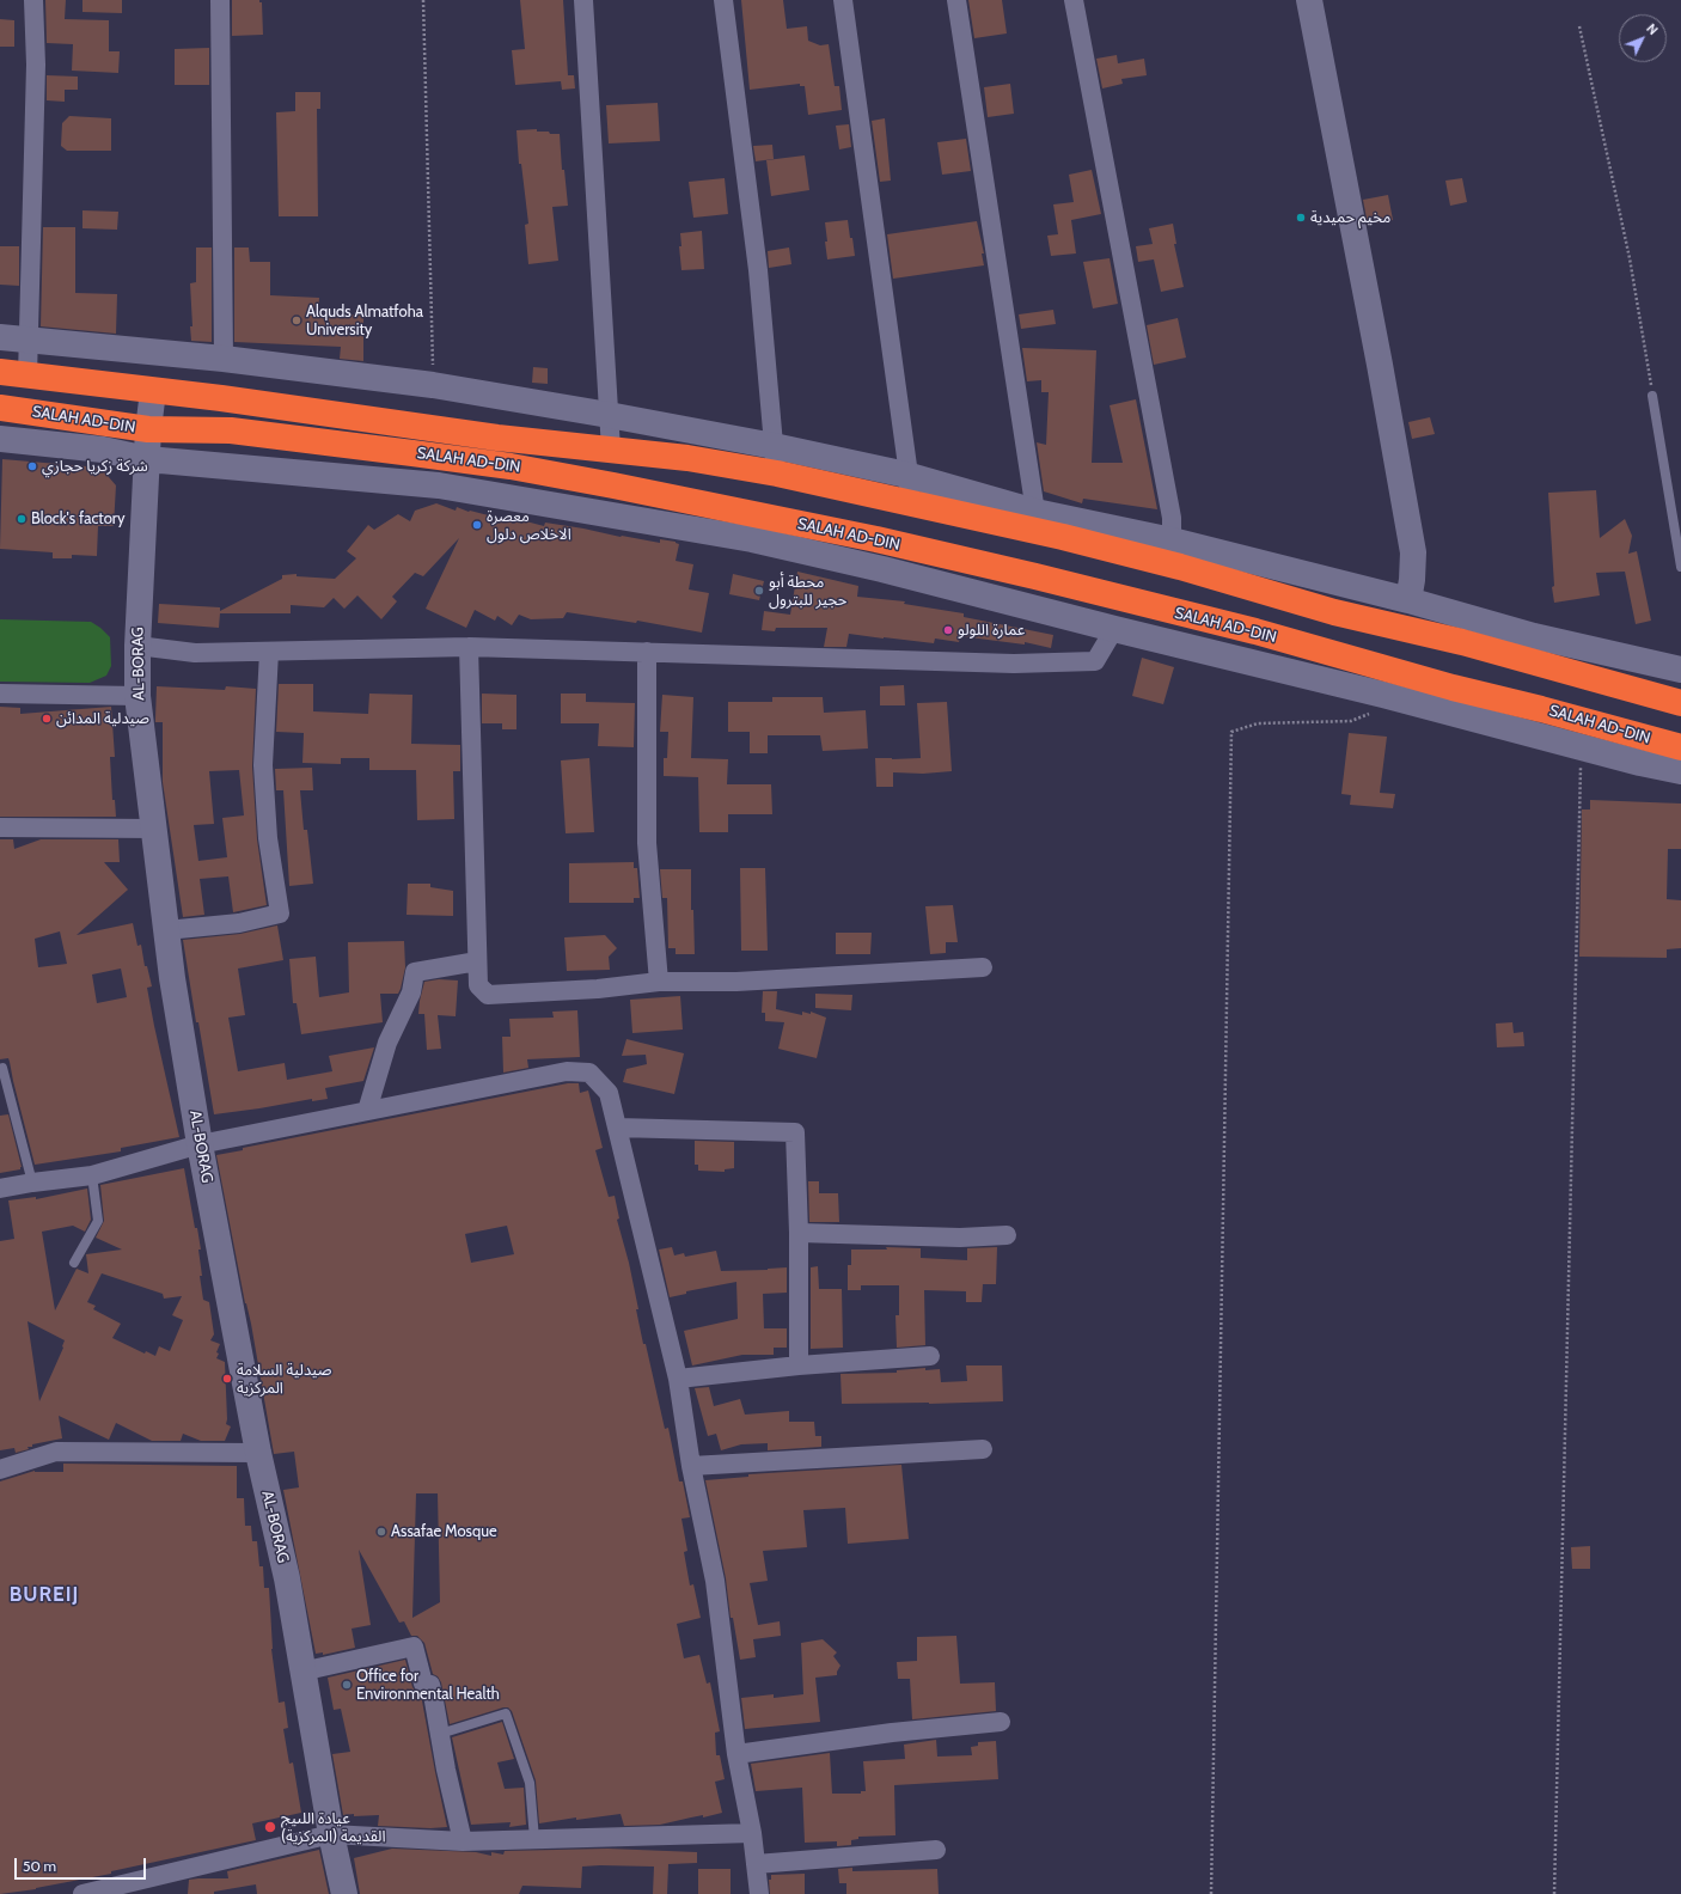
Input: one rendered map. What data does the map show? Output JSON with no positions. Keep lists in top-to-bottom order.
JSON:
{
  "streets": {
    "highway": ["SALAH AD-DIN"],
    "main road": ["AL-BORAG"]
  },
  "crossings": [
    ["SALAH AD-DIN", "AL-BORAG"]
  ],
  "districts": ["BUREIJ"],
  "places": [
    "مخيم حميدية",
    "Alquds Almatfoha University",
    "شركة زكريا حجازي",
    "Block's factory",
    "معصرة الاخلاص دلول",
    "محطة أبو حجير للبترول",
    "عمارة اللولو",
    "صيدلية المدائن",
    "صيدلية السلامة المركزية",
    "Assafae Mosque",
    "Office for Environmental Health",
    "عيادة اللىيج القديمة (المركزية)"
  ],
  "scale_bar": "50 m",
  "north": "top right"
}
